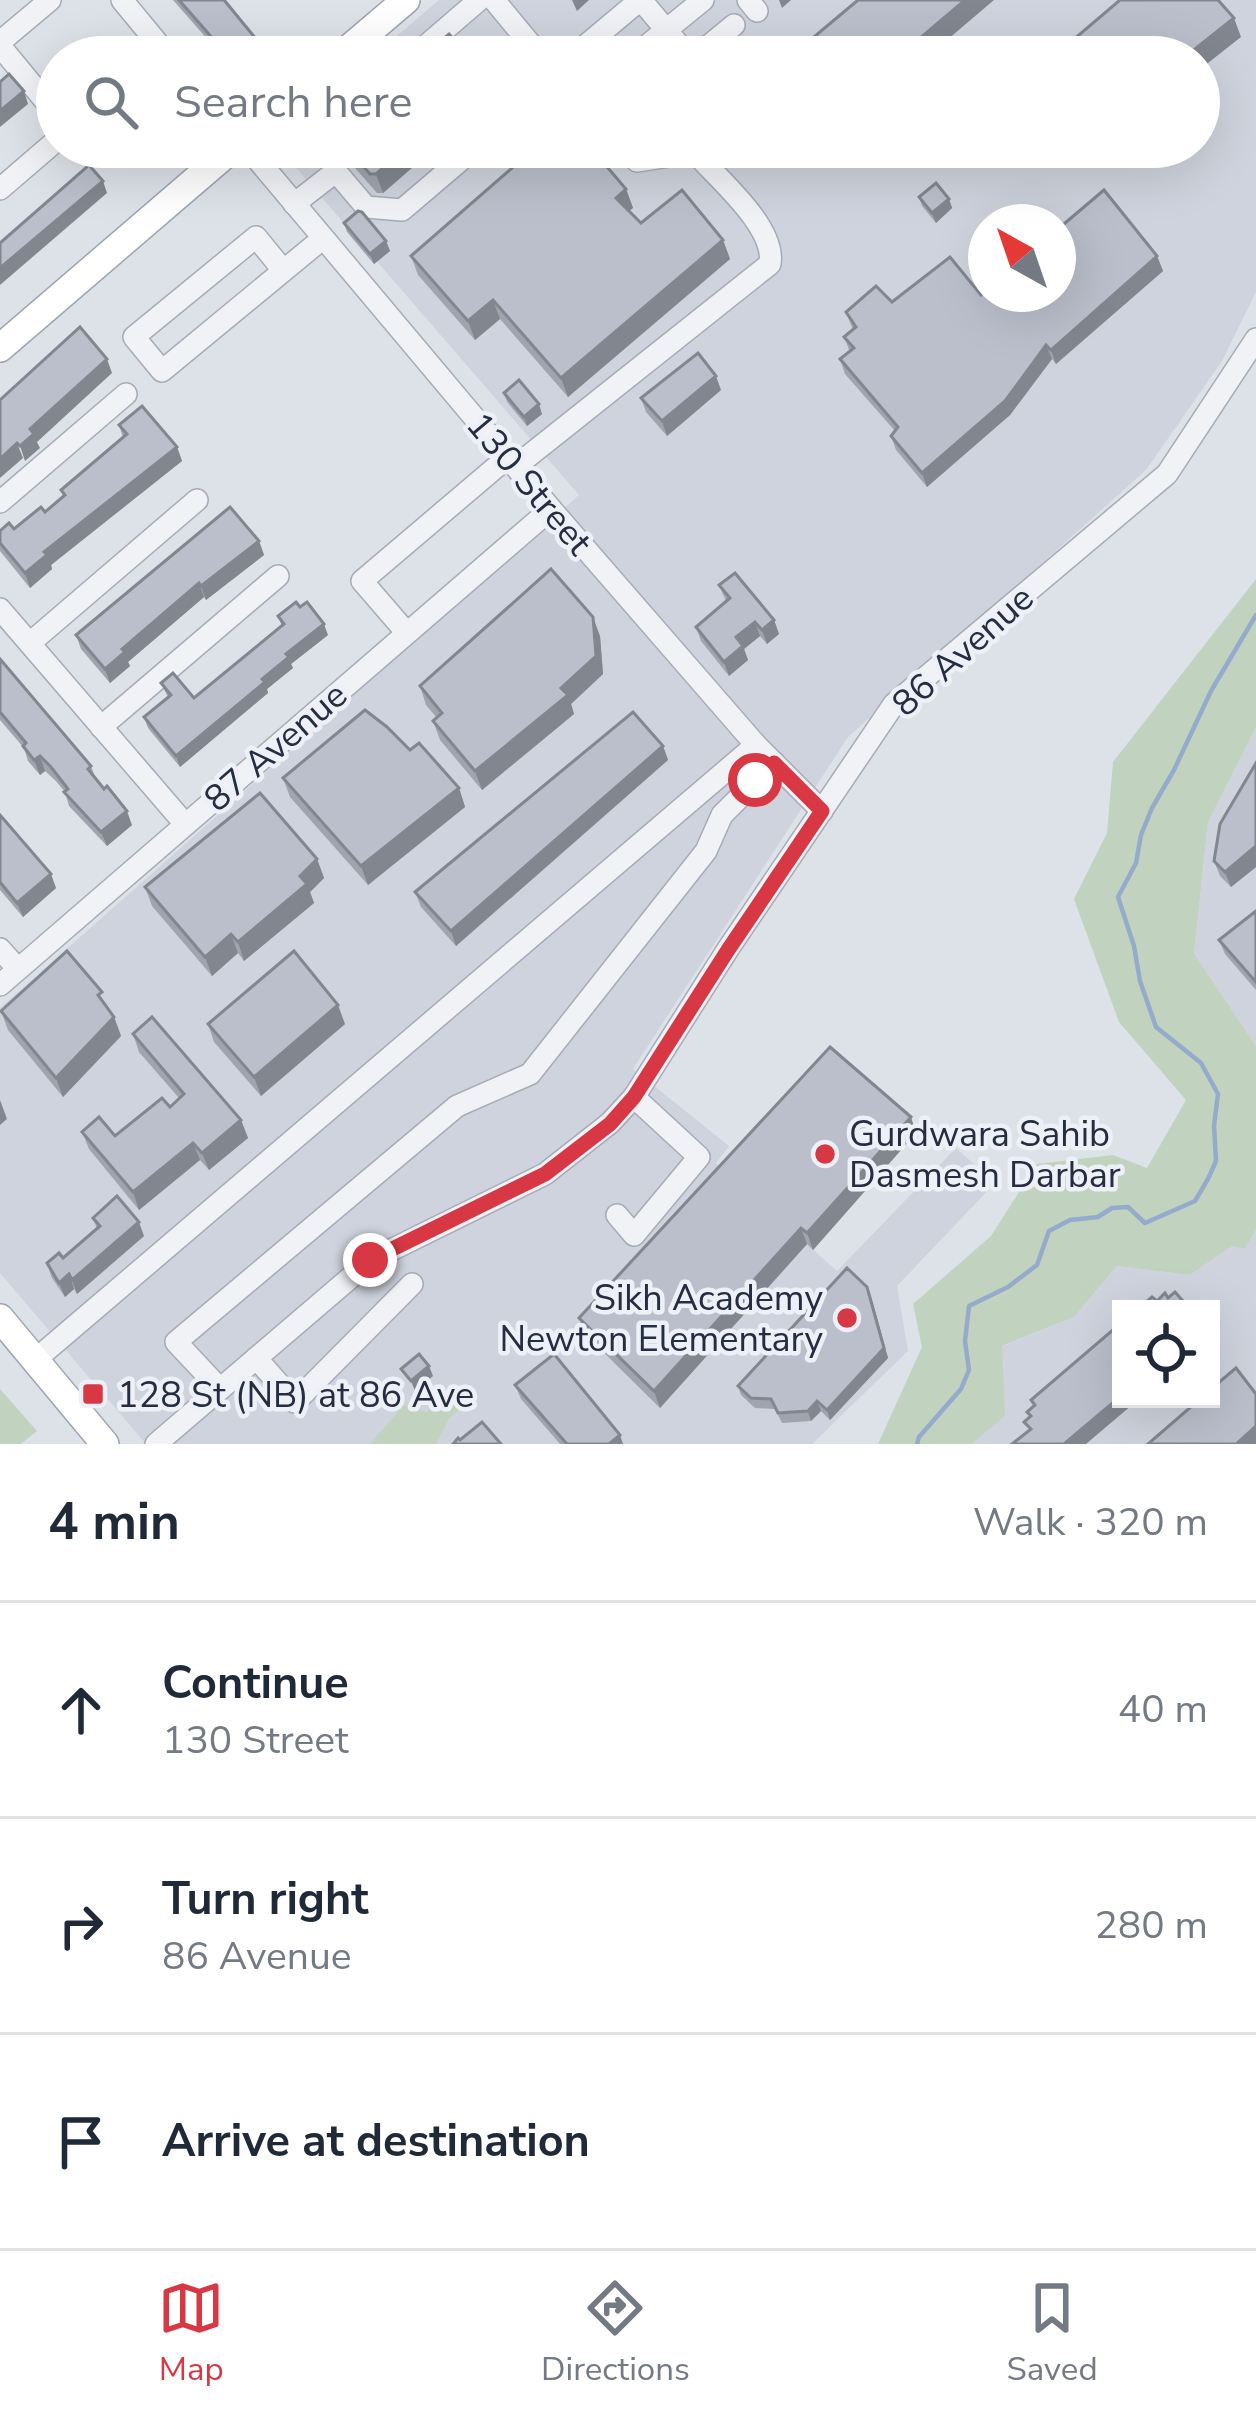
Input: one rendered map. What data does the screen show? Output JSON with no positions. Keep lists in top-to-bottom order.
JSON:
{
  "streets": {
    "street": ["130 Street", "86 Avenue", "87 Avenue"]
  },
  "crossings": [
    ["130 Street", "86 Avenue"],
    ["130 Street", "87 Avenue"]
  ],
  "places": {
    "other": ["Gurdwara Sahib Dasmesh Darbar", "Sikh Academy Newton Elementary"],
    "transit": ["128 St (NB) at 86 Ave"]
  },
  "north": "top left",
  "page": {
    "search": "Search here",
    "heading": ["4 min", "Walk · 320 m"],
    "list": [
      ["Continue", "130 Street", "40 m"],
      ["Turn right", "86 Avenue", "280 m"],
      "Arrive at destination"
    ],
    "nav": ["Map", "Directions", "Saved"]
  }
}
